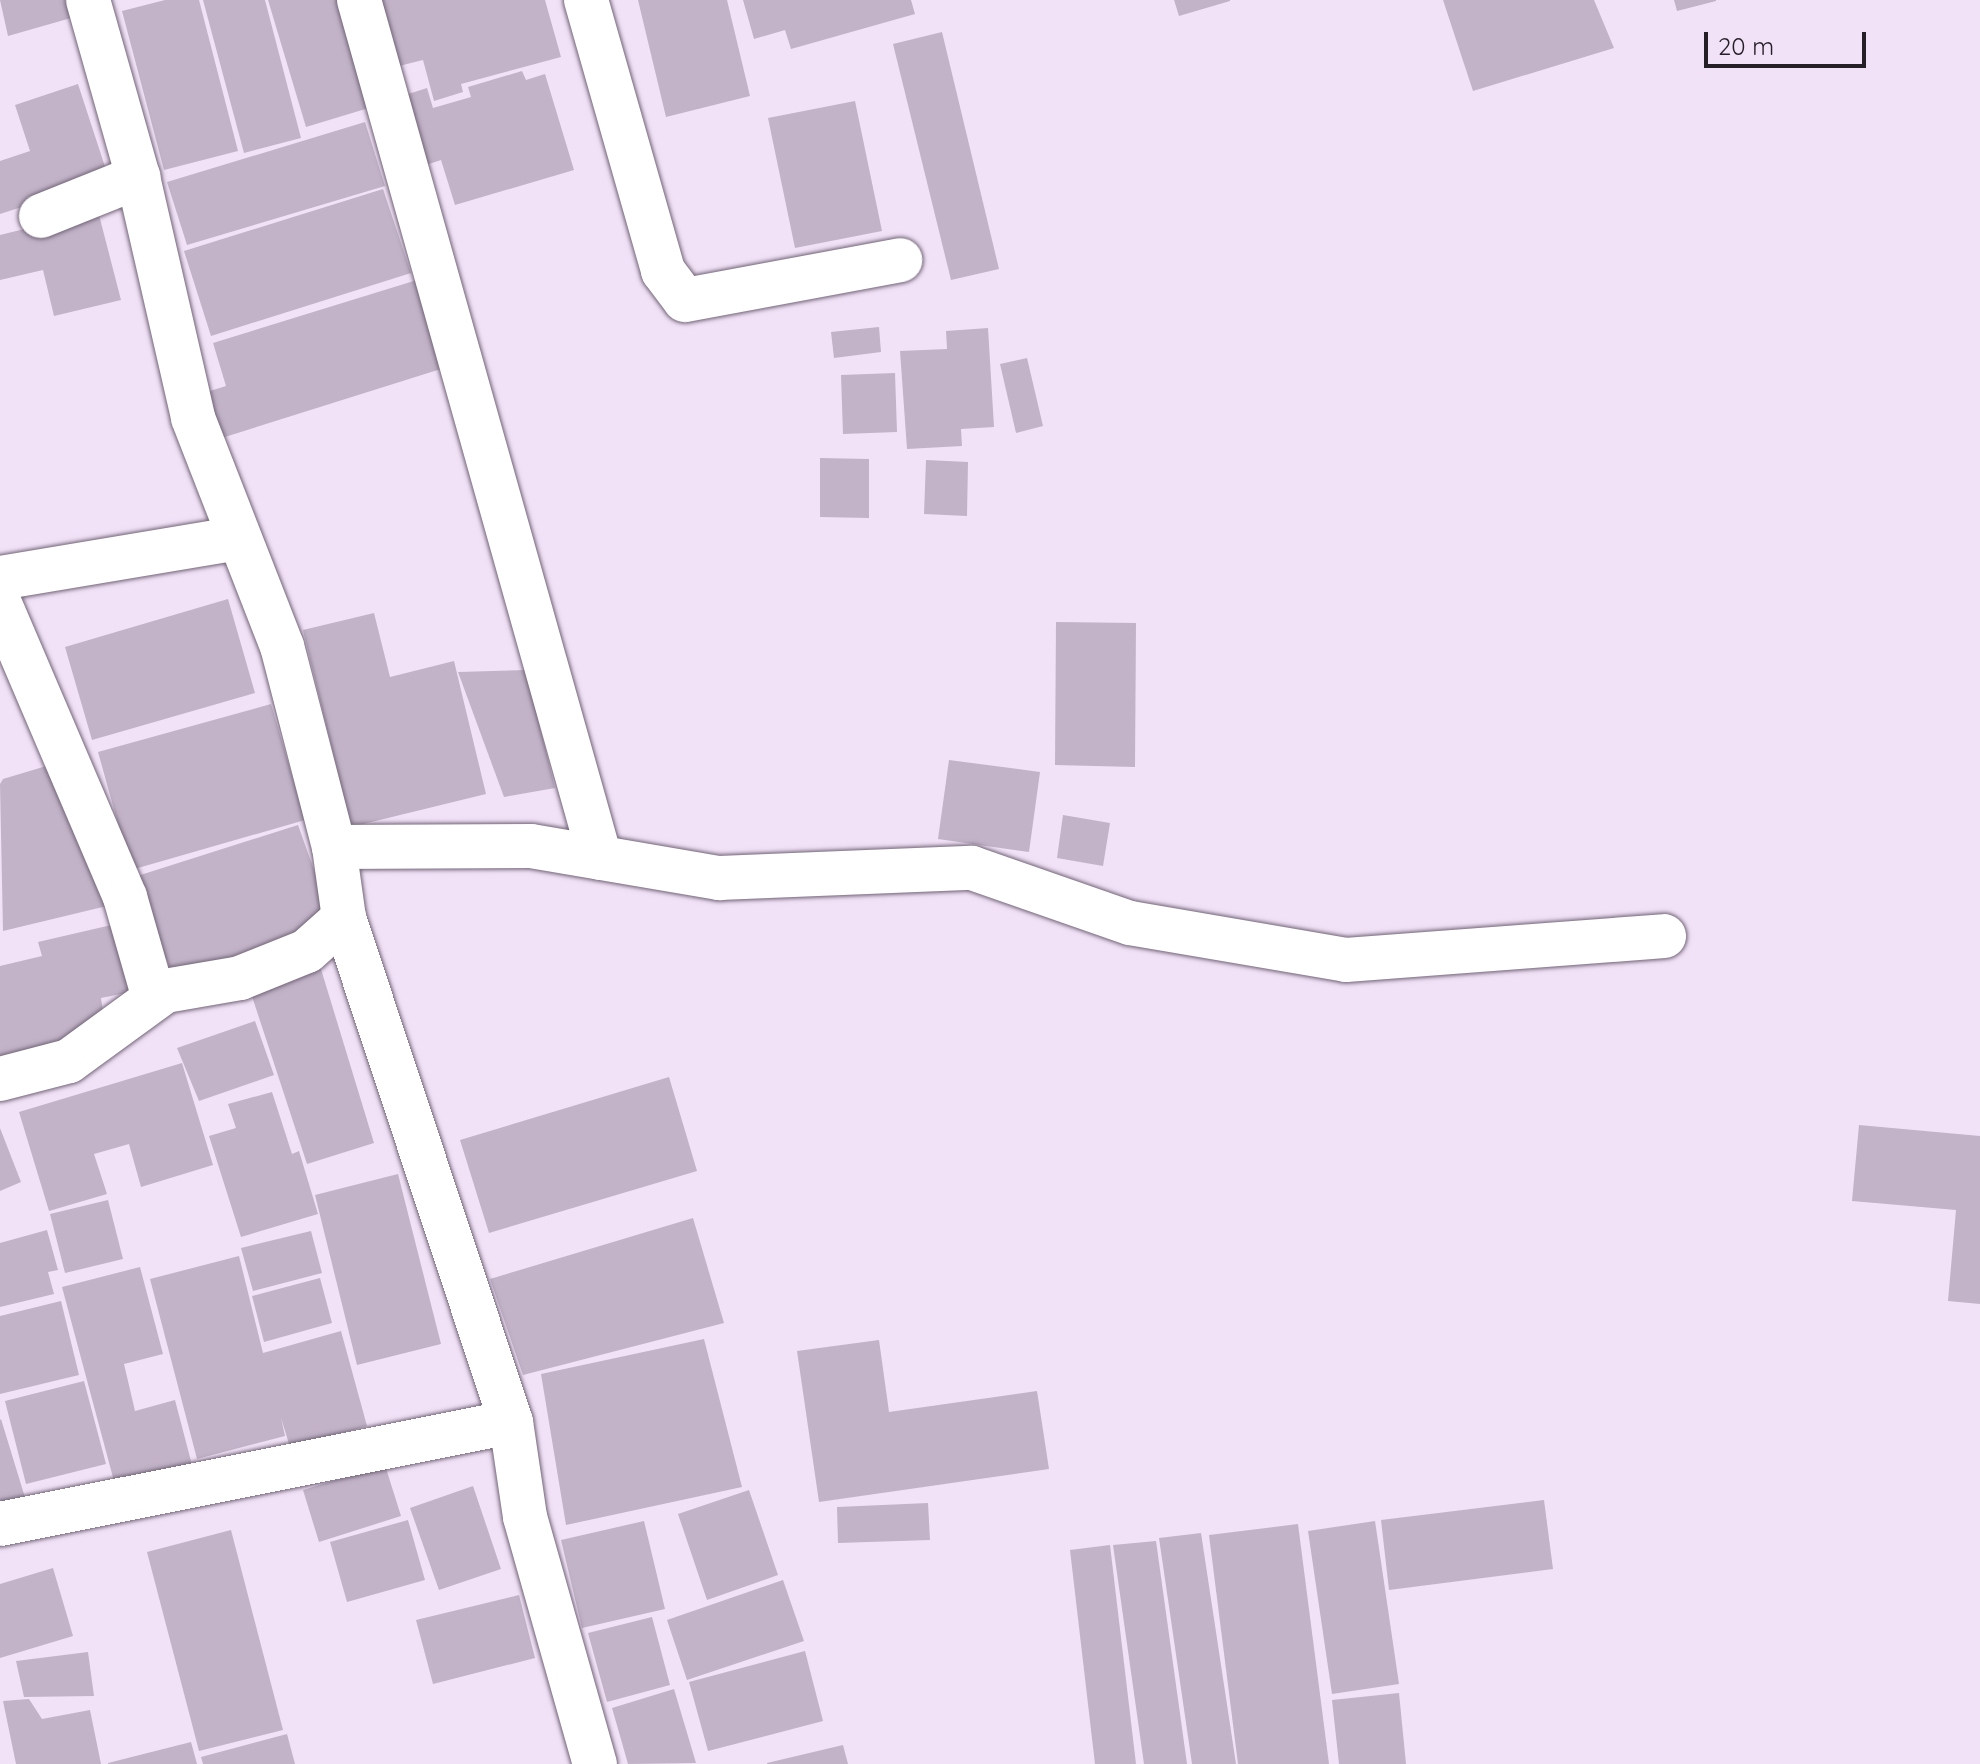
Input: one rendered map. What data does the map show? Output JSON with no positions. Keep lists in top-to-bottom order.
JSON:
{
  "scale_bar": "20 m"
}
